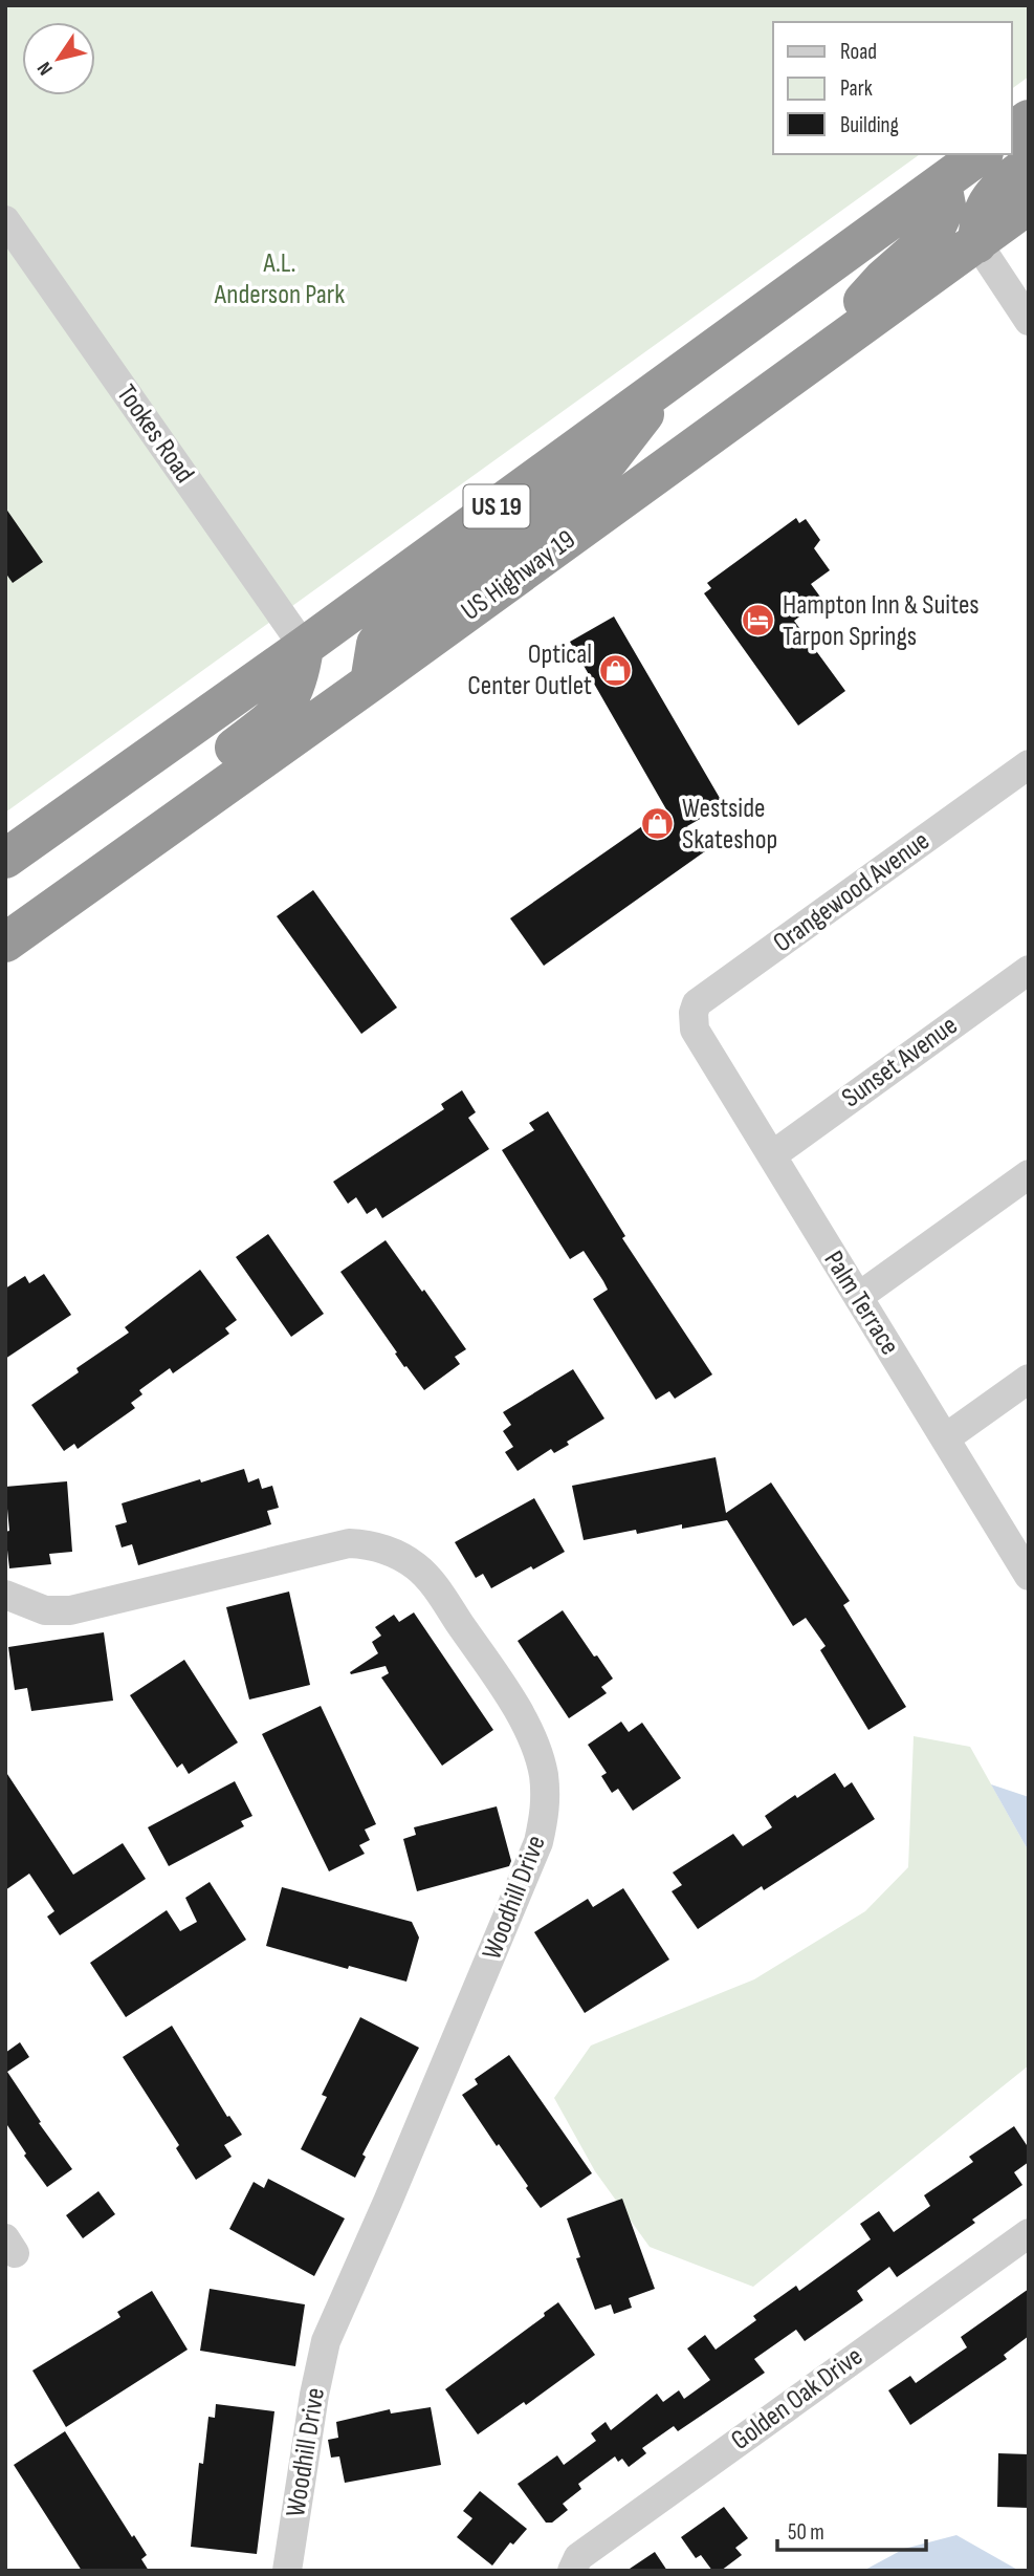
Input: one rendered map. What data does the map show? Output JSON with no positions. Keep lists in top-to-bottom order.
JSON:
{
  "streets": {
    "highway": ["US 19", "US Highway 19"],
    "street": [
      "Tookes Road",
      "Orangewood Avenue",
      "Sunset Avenue",
      "Palm Terrace",
      "Woodhill Drive",
      "Golden Oak Drive"
    ]
  },
  "crossings": [
    ["Tookes Road", "US 19"],
    ["Orangewood Avenue", "Palm Terrace"],
    ["Sunset Avenue", "Palm Terrace"]
  ],
  "parks": ["A.L. Anderson Park"],
  "places": {
    "hotel": ["Hampton Inn & Suites Tarpon Springs"],
    "shop": ["Optical Center Outlet", "Westside Skateshop"]
  },
  "legend": ["Road", "Park", "Building"],
  "scale_bar": "50 m",
  "north": "bottom left"
}
